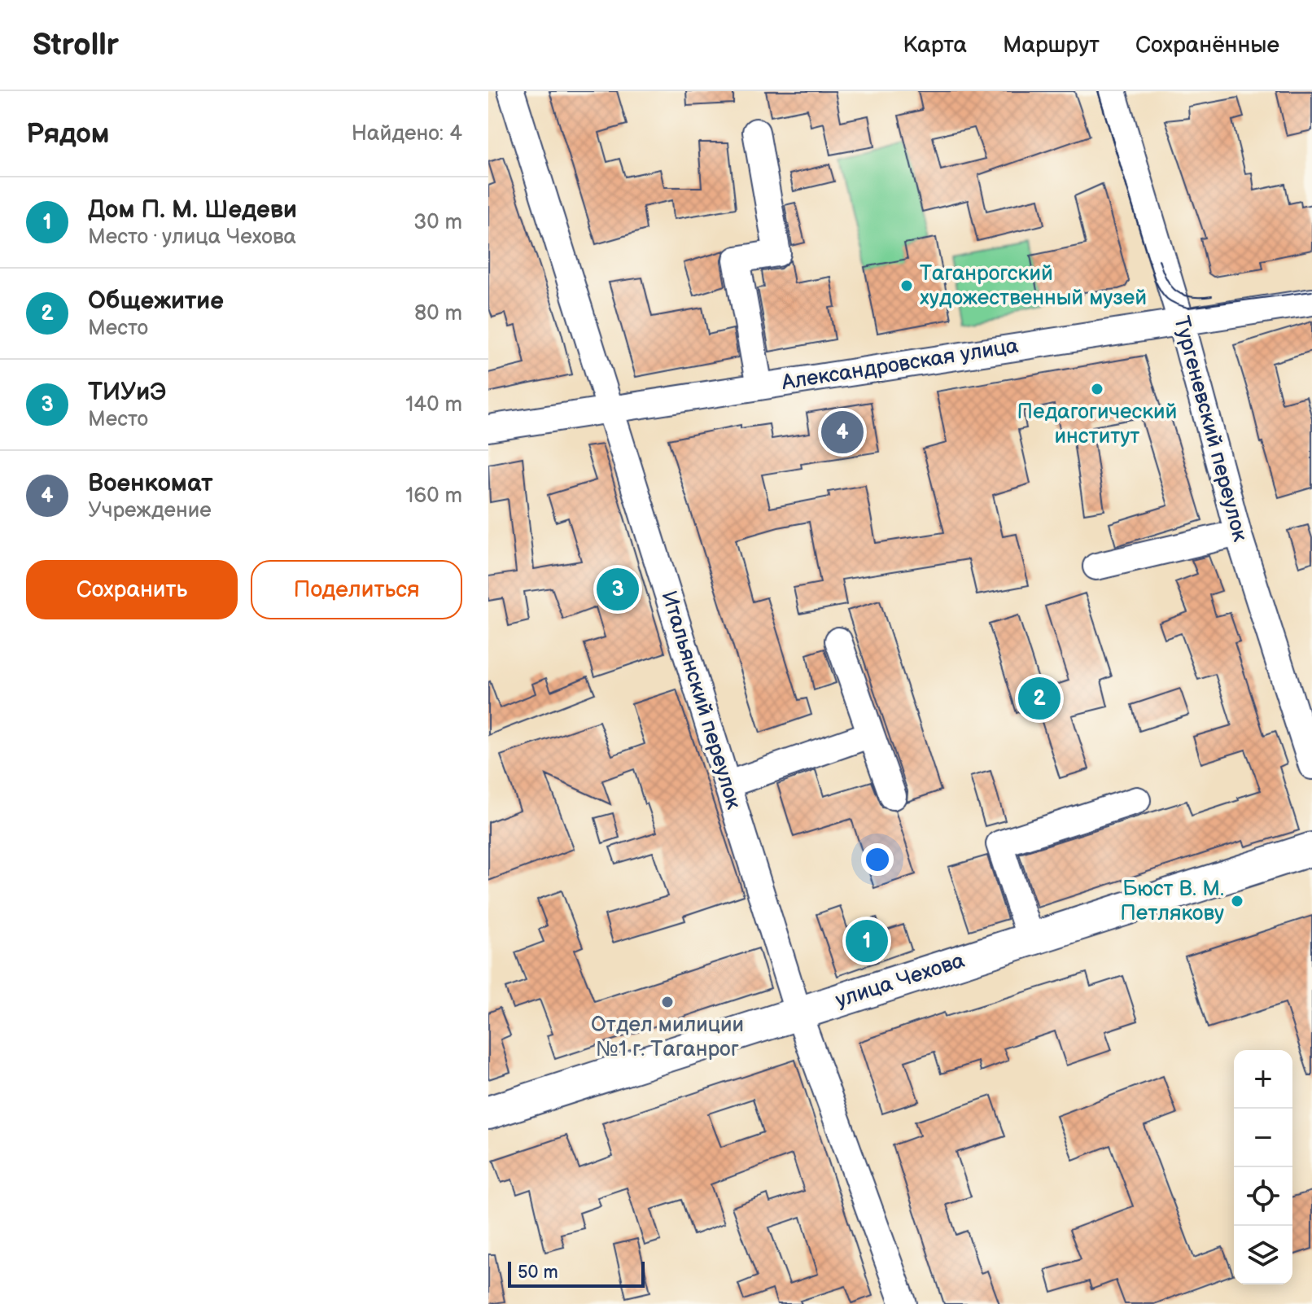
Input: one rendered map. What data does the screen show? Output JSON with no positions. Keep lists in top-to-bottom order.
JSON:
{
  "streets": {
    "main road": ["улица Чехова"],
    "street": ["Александровская улица", "Тургеневский переулок", "Итальянский переулок"]
  },
  "crossings": [
    ["Александровская улица", "Тургеневский переулок"],
    ["Александровская улица", "Итальянский переулок"],
    ["Итальянский переулок", "улица Чехова"]
  ],
  "places": [
    "Таганрогский художественный музей",
    "Педагогический институт",
    "Бюст В. М. Петлякову",
    "Отдел милиции №1 г. Таганрог"
  ],
  "scale_bar": "50 m",
  "page": {
    "header": "Strollr",
    "nav": ["Карта", "Маршрут", "Сохранённые"],
    "heading": ["Рядом", "Найдено: 4"],
    "list": [
      {
        "mark": "1",
        "name": "Дом П. М. Шедеви",
        "note": "Место · улица Чехова",
        "value": "30 m"
      },
      {
        "mark": "2",
        "name": "Общежитие",
        "note": "Место",
        "value": "80 m"
      },
      {
        "mark": "3",
        "name": "ТИУиЭ",
        "note": "Место",
        "value": "140 m"
      },
      {
        "mark": "4",
        "name": "Военкомат",
        "note": "Учреждение",
        "value": "160 m"
      }
    ],
    "pins": [
      "4",
      "3",
      "2",
      "1"
    ],
    "buttons": ["Сохранить", "Поделиться"],
    "map_buttons": ["+", "−"],
    "scale": "50 m"
  }
}
